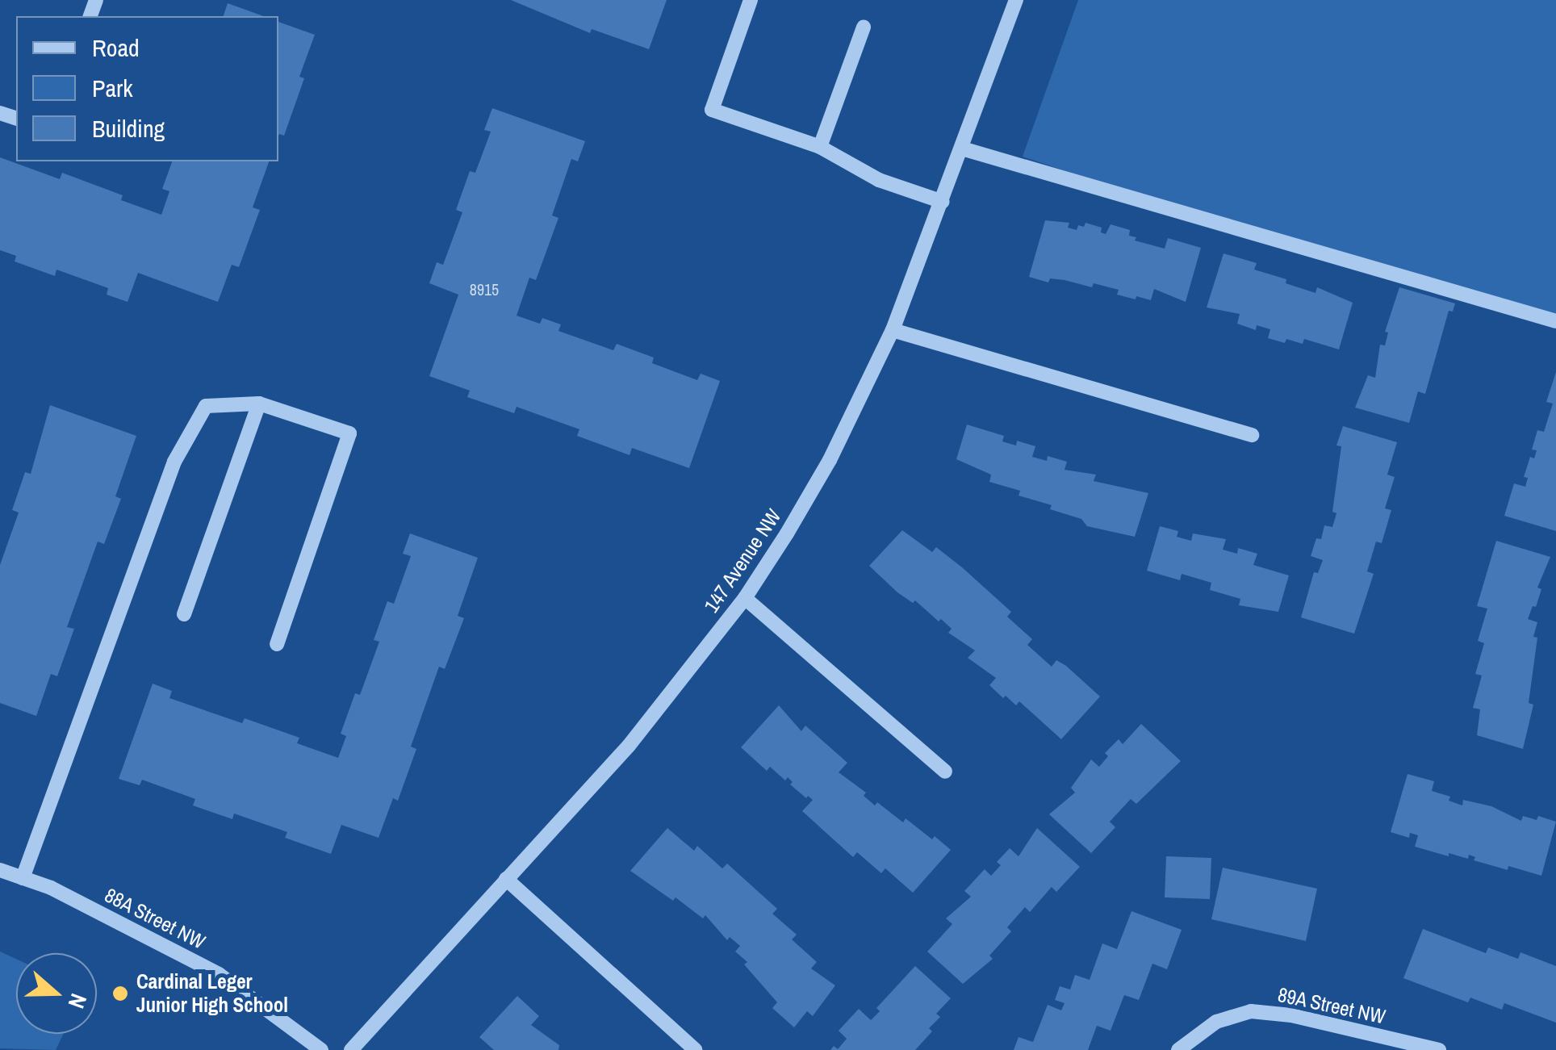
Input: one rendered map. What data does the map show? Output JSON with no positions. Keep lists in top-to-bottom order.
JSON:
{
  "streets": {
    "street": ["147 Avenue NW", "88A Street NW", "89A Street NW"]
  },
  "places": ["Cardinal Leger Junior High School"],
  "house_numbers": ["8915"],
  "legend": ["Road", "Park", "Building"],
  "north": "right"
}
